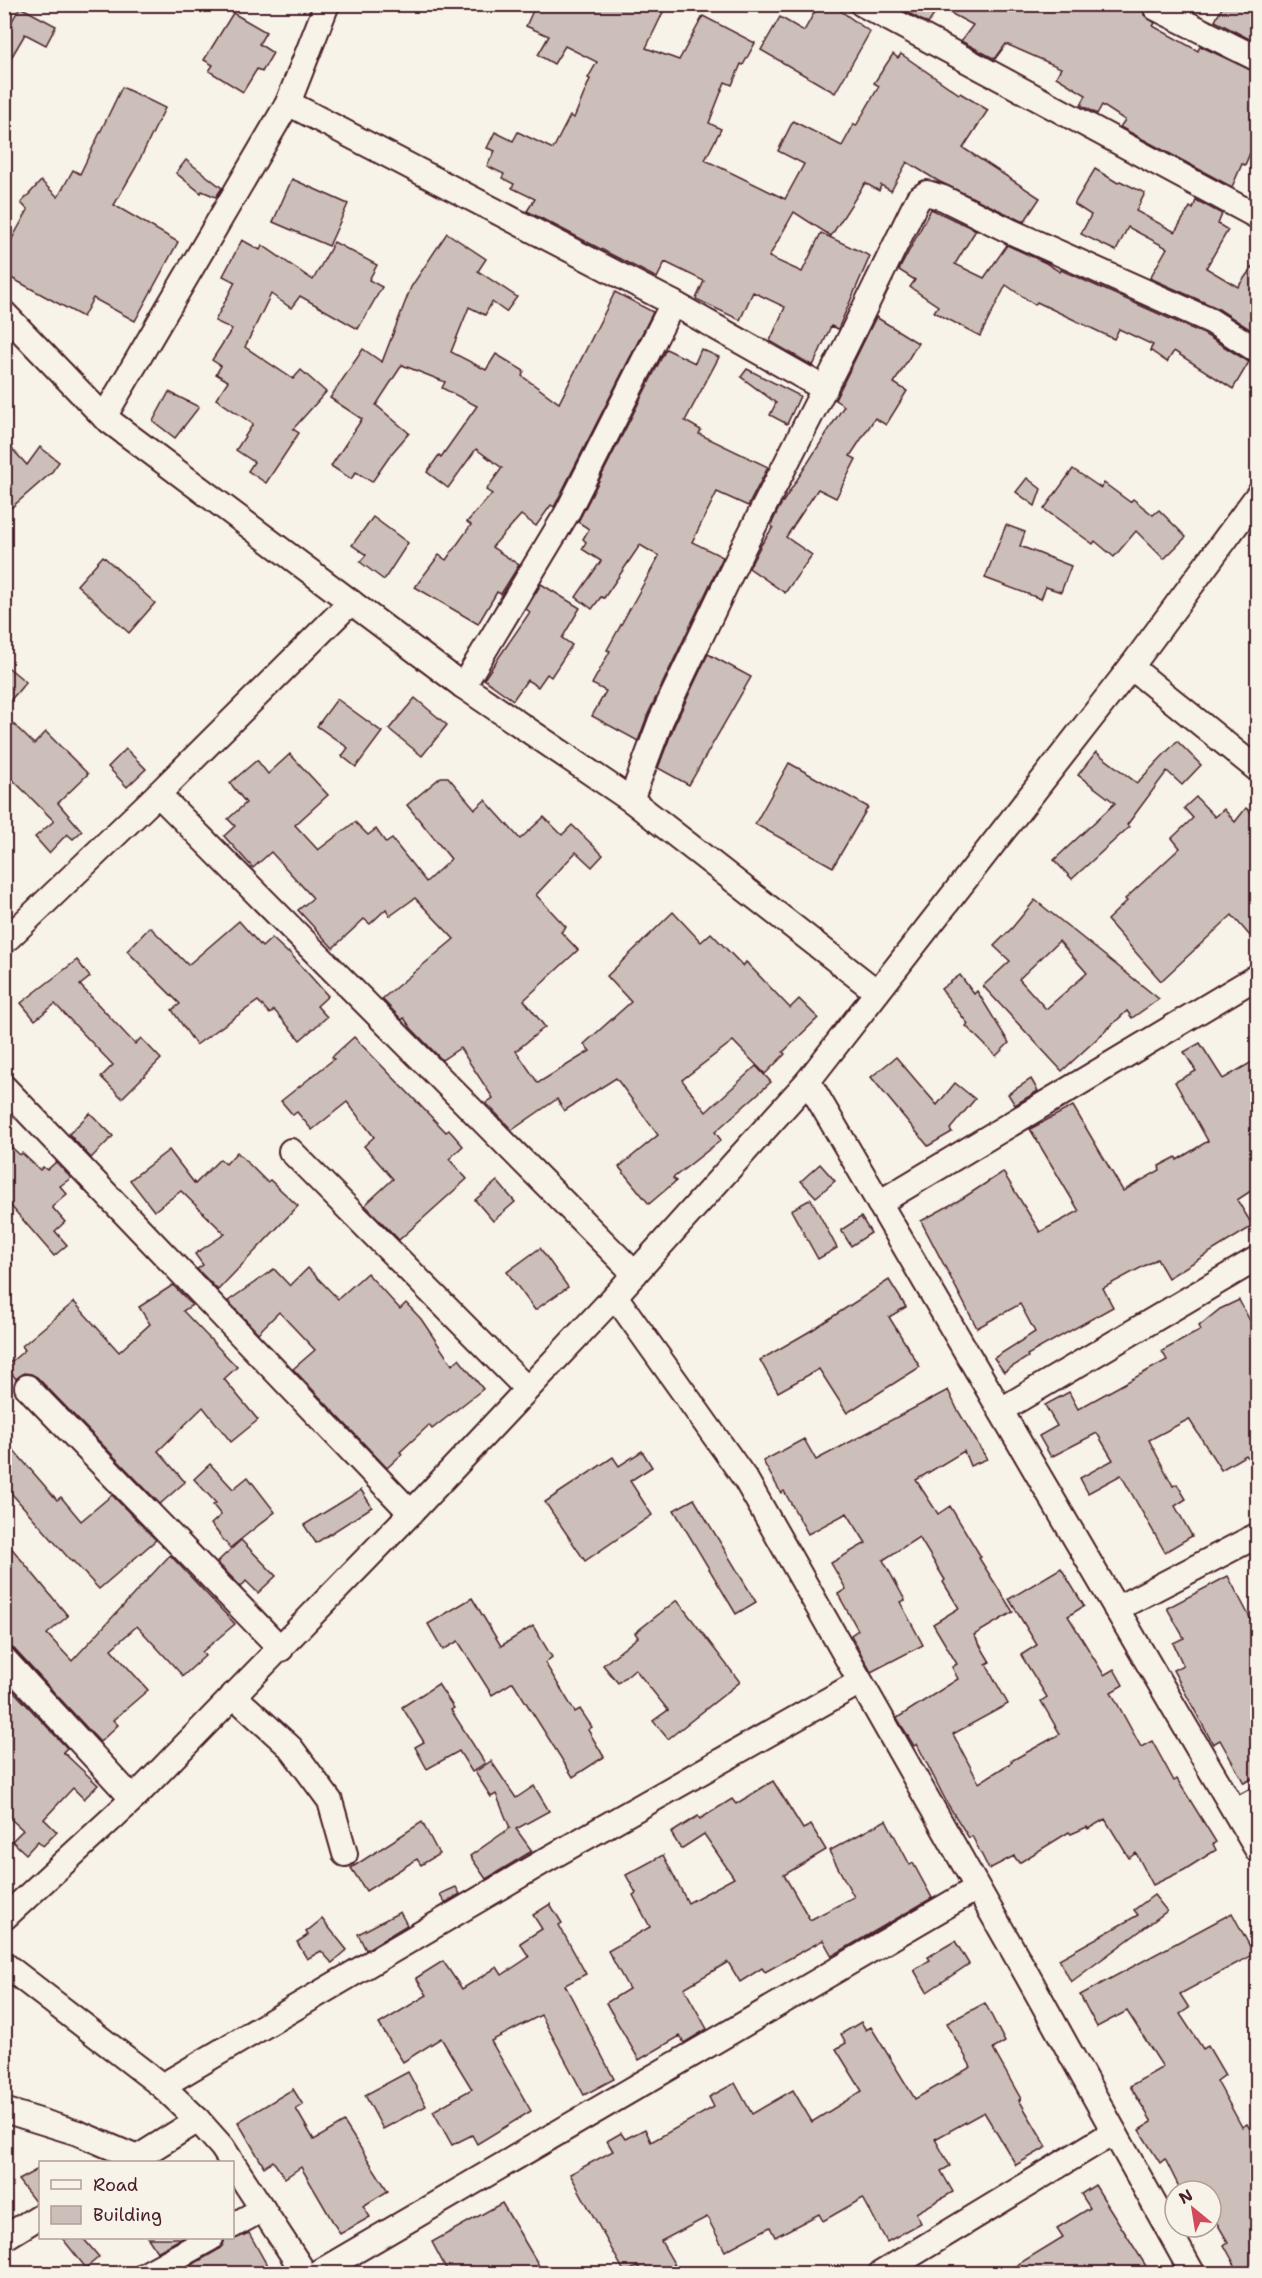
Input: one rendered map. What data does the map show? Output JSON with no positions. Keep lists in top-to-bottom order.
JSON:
{
  "legend": ["Road", "Building"],
  "north": "top left"
}
